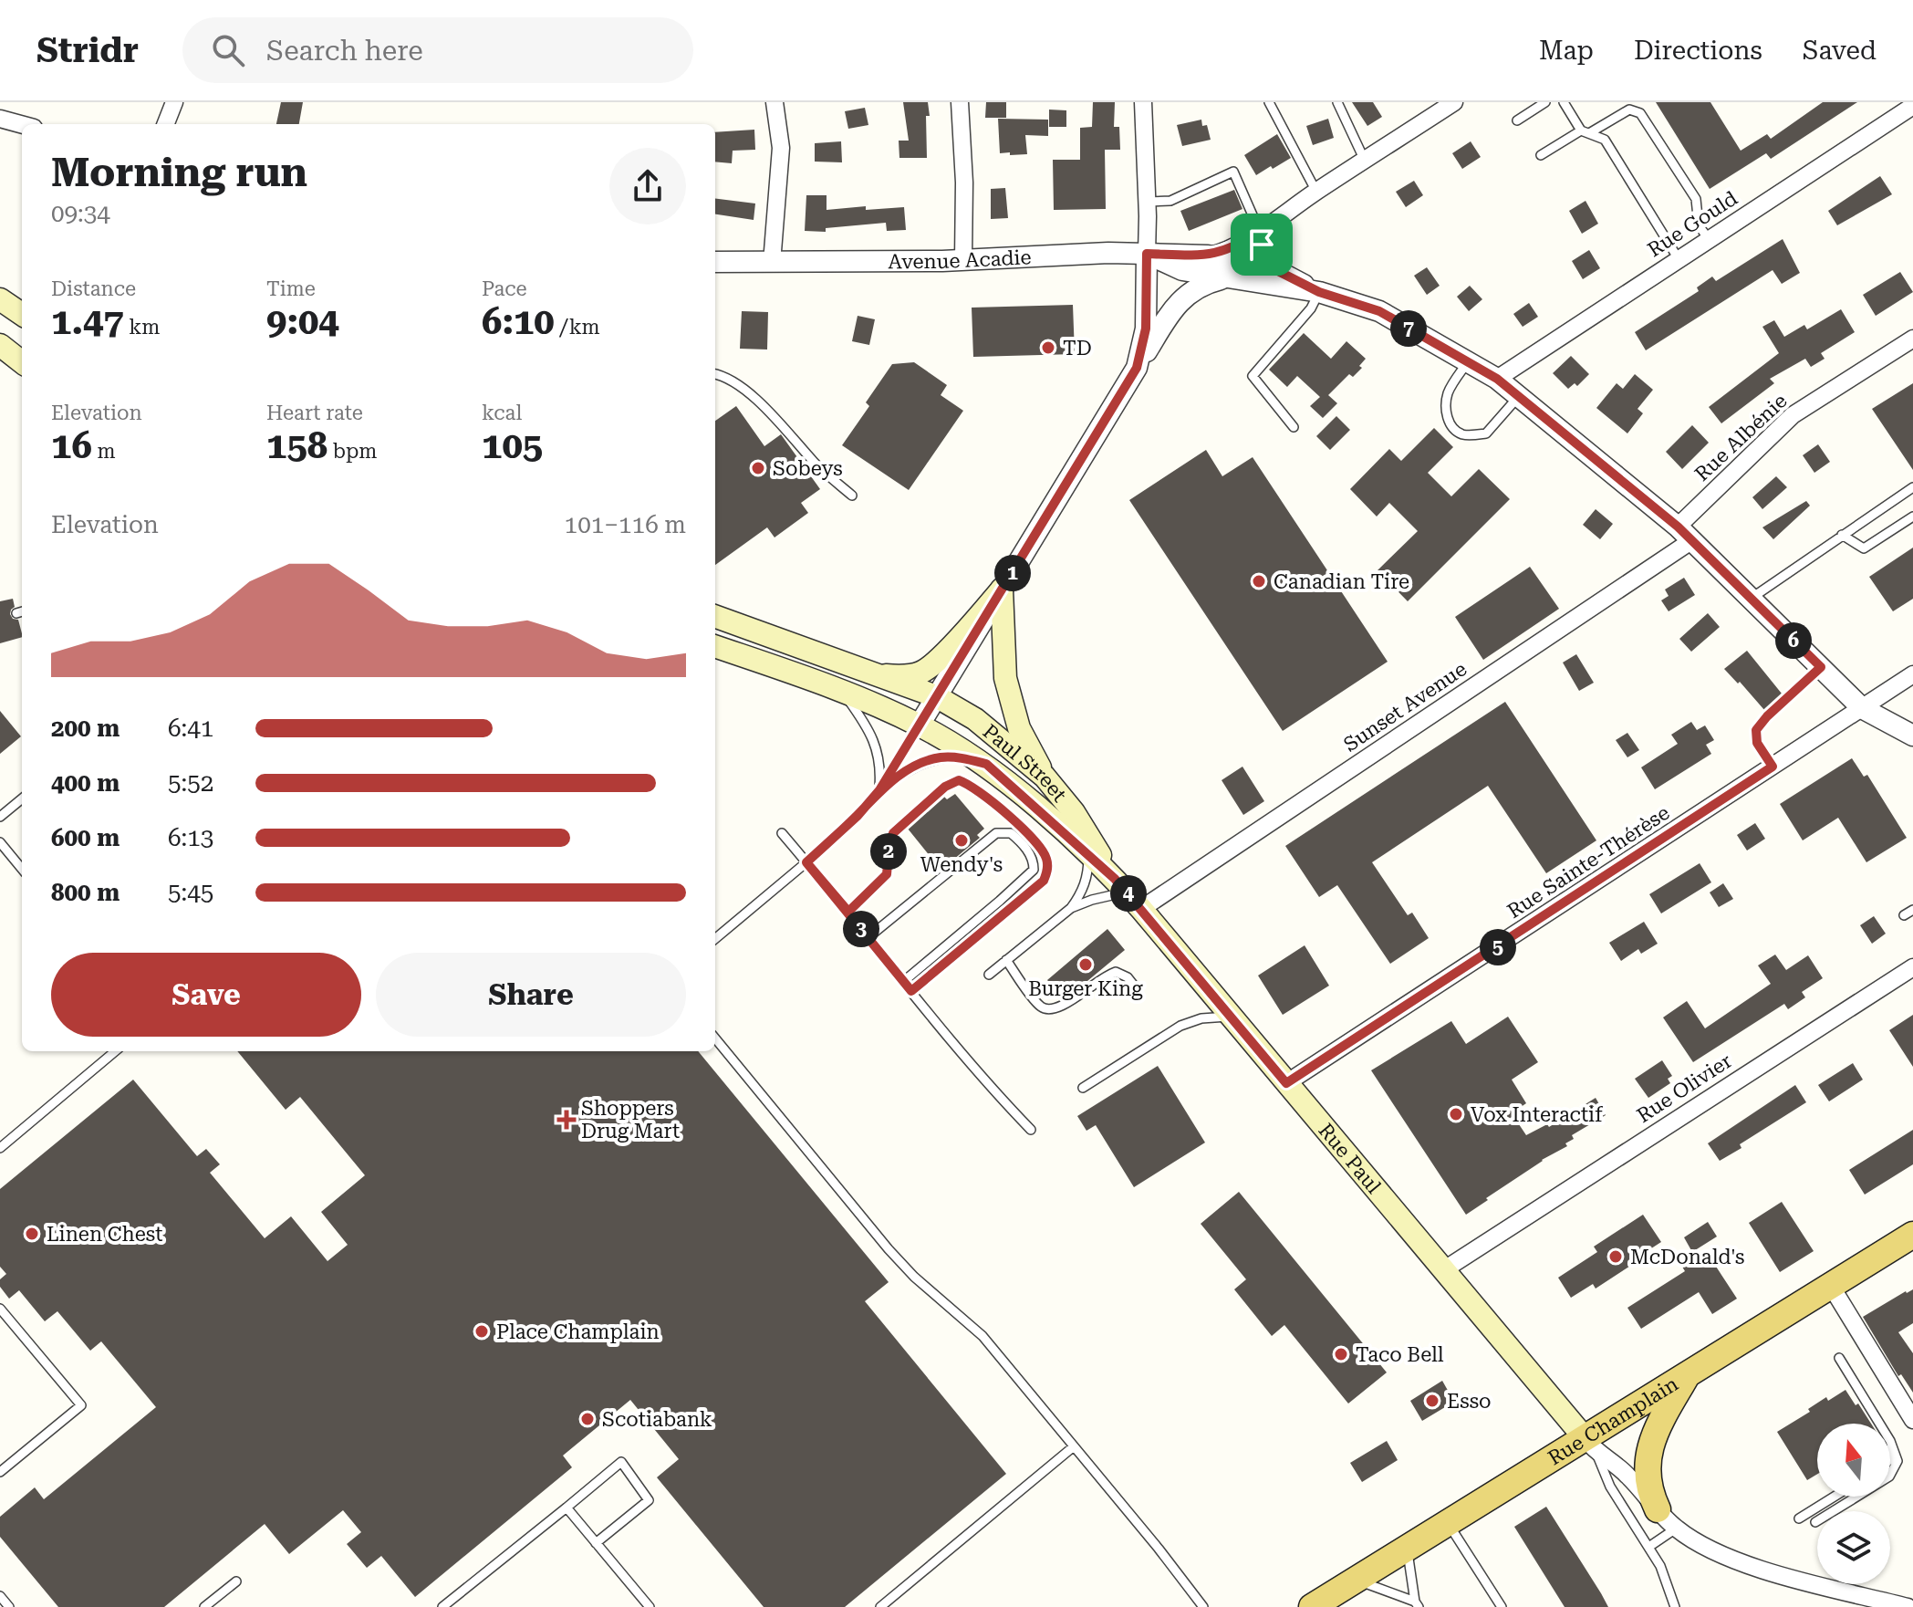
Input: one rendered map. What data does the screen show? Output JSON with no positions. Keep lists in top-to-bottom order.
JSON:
{
  "streets": {
    "main road": ["Paul Street", "Rue Paul", "Rue Champlain"],
    "street": [
      "Rue Gould",
      "Avenue Acadie",
      "Rue Albénie",
      "Sunset Avenue",
      "Rue Sainte-Thérèse",
      "Rue Olivier"
    ]
  },
  "crossings": [
    ["Rue Albénie", "Sunset Avenue"],
    ["Sunset Avenue", "Rue Paul"],
    ["Paul Street", "Rue Paul"],
    ["Rue Sainte-Thérèse", "Rue Paul"],
    ["Rue Olivier", "Rue Paul"],
    ["Rue Paul", "Rue Champlain"]
  ],
  "places": {
    "other": [
      "TD",
      "Sobeys",
      "Canadian Tire",
      "Wendy's",
      "Burger King",
      "Vox Interactif",
      "Linen Chest",
      "McDonald's",
      "Place Champlain",
      "Taco Bell",
      "Esso",
      "Scotiabank"
    ],
    "health": ["Shoppers Drug Mart"]
  },
  "north": "top",
  "page": {
    "header": "Stridr",
    "search": "Search here",
    "nav": ["Map", "Directions", "Saved"],
    "heading": ["Morning run", "09:34"],
    "stats": [
      ["Distance", "1.47 km"],
      ["Time", "9:04"],
      ["Pace", "6:10 /km"],
      ["Elevation", "16 m"],
      ["Heart rate", "158 bpm"],
      ["kcal", "105"]
    ],
    "pins": [
      "7",
      "1",
      "6",
      "2",
      "4",
      "3",
      "5"
    ],
    "chart": ["Elevation", "101–116 m"],
    "list": [
      {
        "name": "200 m",
        "note": "6:41"
      },
      {
        "name": "400 m",
        "note": "5:52"
      },
      {
        "name": "600 m",
        "note": "6:13"
      },
      {
        "name": "800 m",
        "note": "5:45"
      }
    ],
    "buttons": ["Save", "Share"]
  }
}
